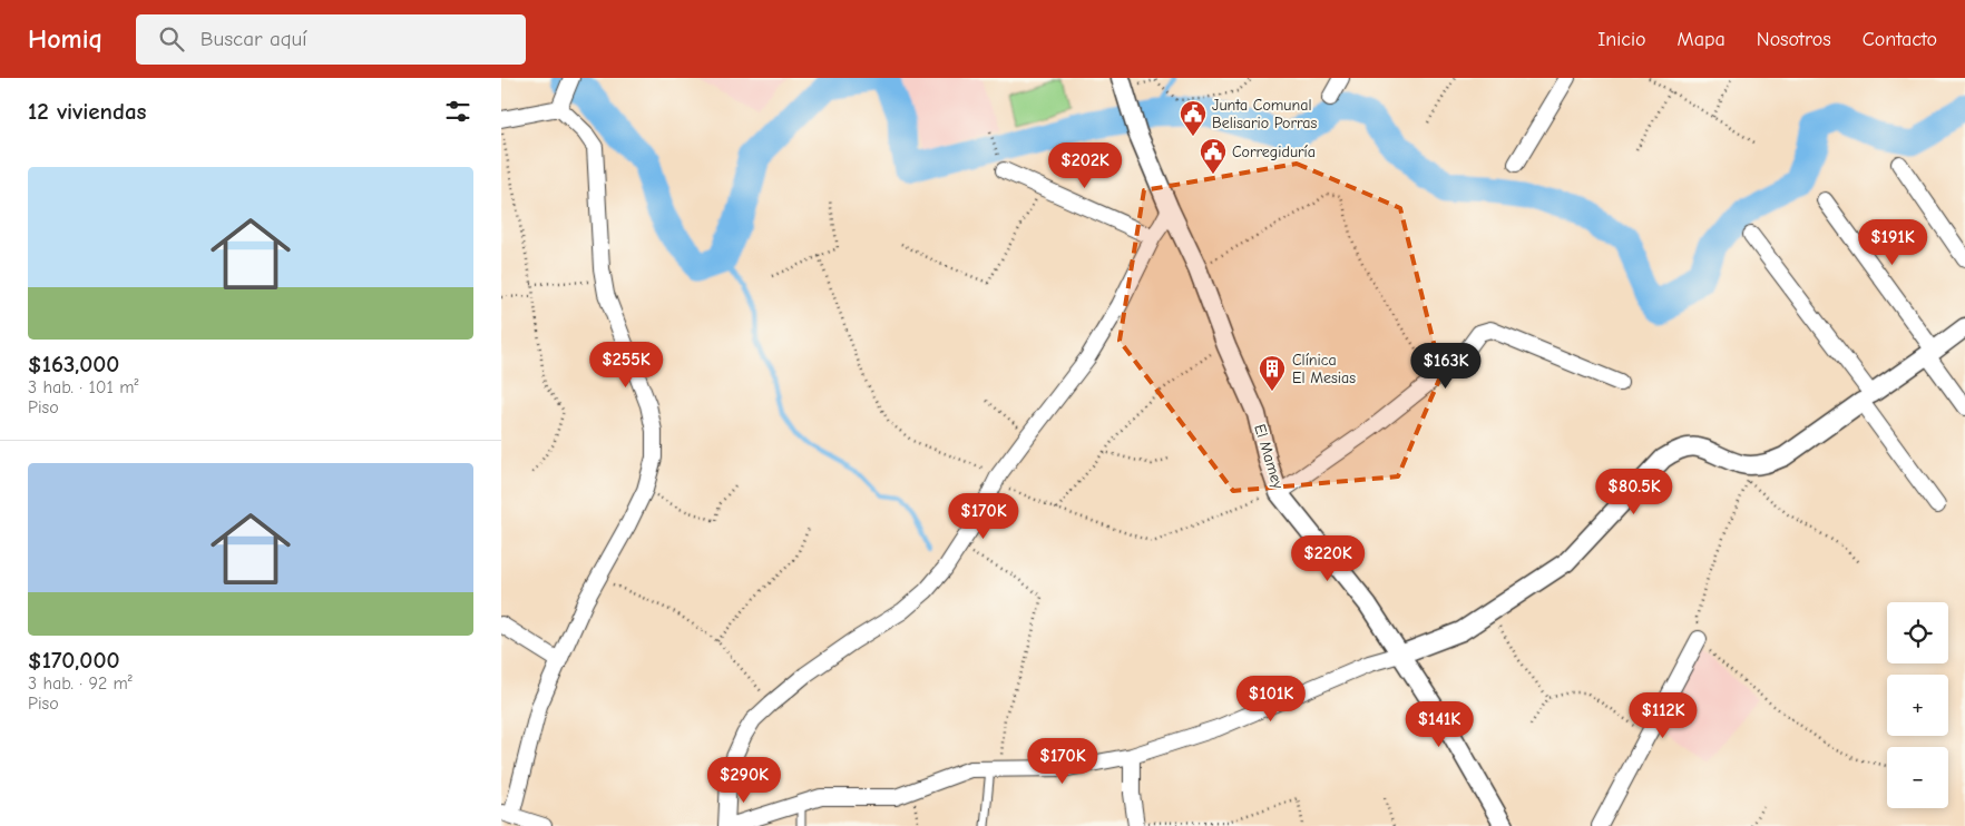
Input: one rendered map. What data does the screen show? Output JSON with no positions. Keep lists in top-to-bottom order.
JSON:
{
  "streets": {
    "street": ["El Mamey"]
  },
  "places": {
    "public building": ["Junta Comunal Belisario Porras", "Corregiduría"],
    "building": ["Clínica El Mesias"]
  },
  "page": {
    "header": "Homiq",
    "search": "Buscar aquí",
    "nav": [
      "Inicio",
      "Mapa",
      "Nosotros",
      "Contacto"
    ],
    "heading": "12 viviendas",
    "price": [
      "$202K",
      "$191K",
      "$255K",
      "$163K",
      "$80.5K",
      "$170K",
      "$220K",
      "$101K",
      "$112K",
      "$141K",
      "$170K",
      "$290K"
    ],
    "list": [
      {
        "name": "$163,000",
        "note": "3 hab. · 101 m² · Piso"
      },
      {
        "name": "$170,000",
        "note": "3 hab. · 92 m² · Piso"
      }
    ],
    "map_buttons": ["+", "−"]
  }
}
